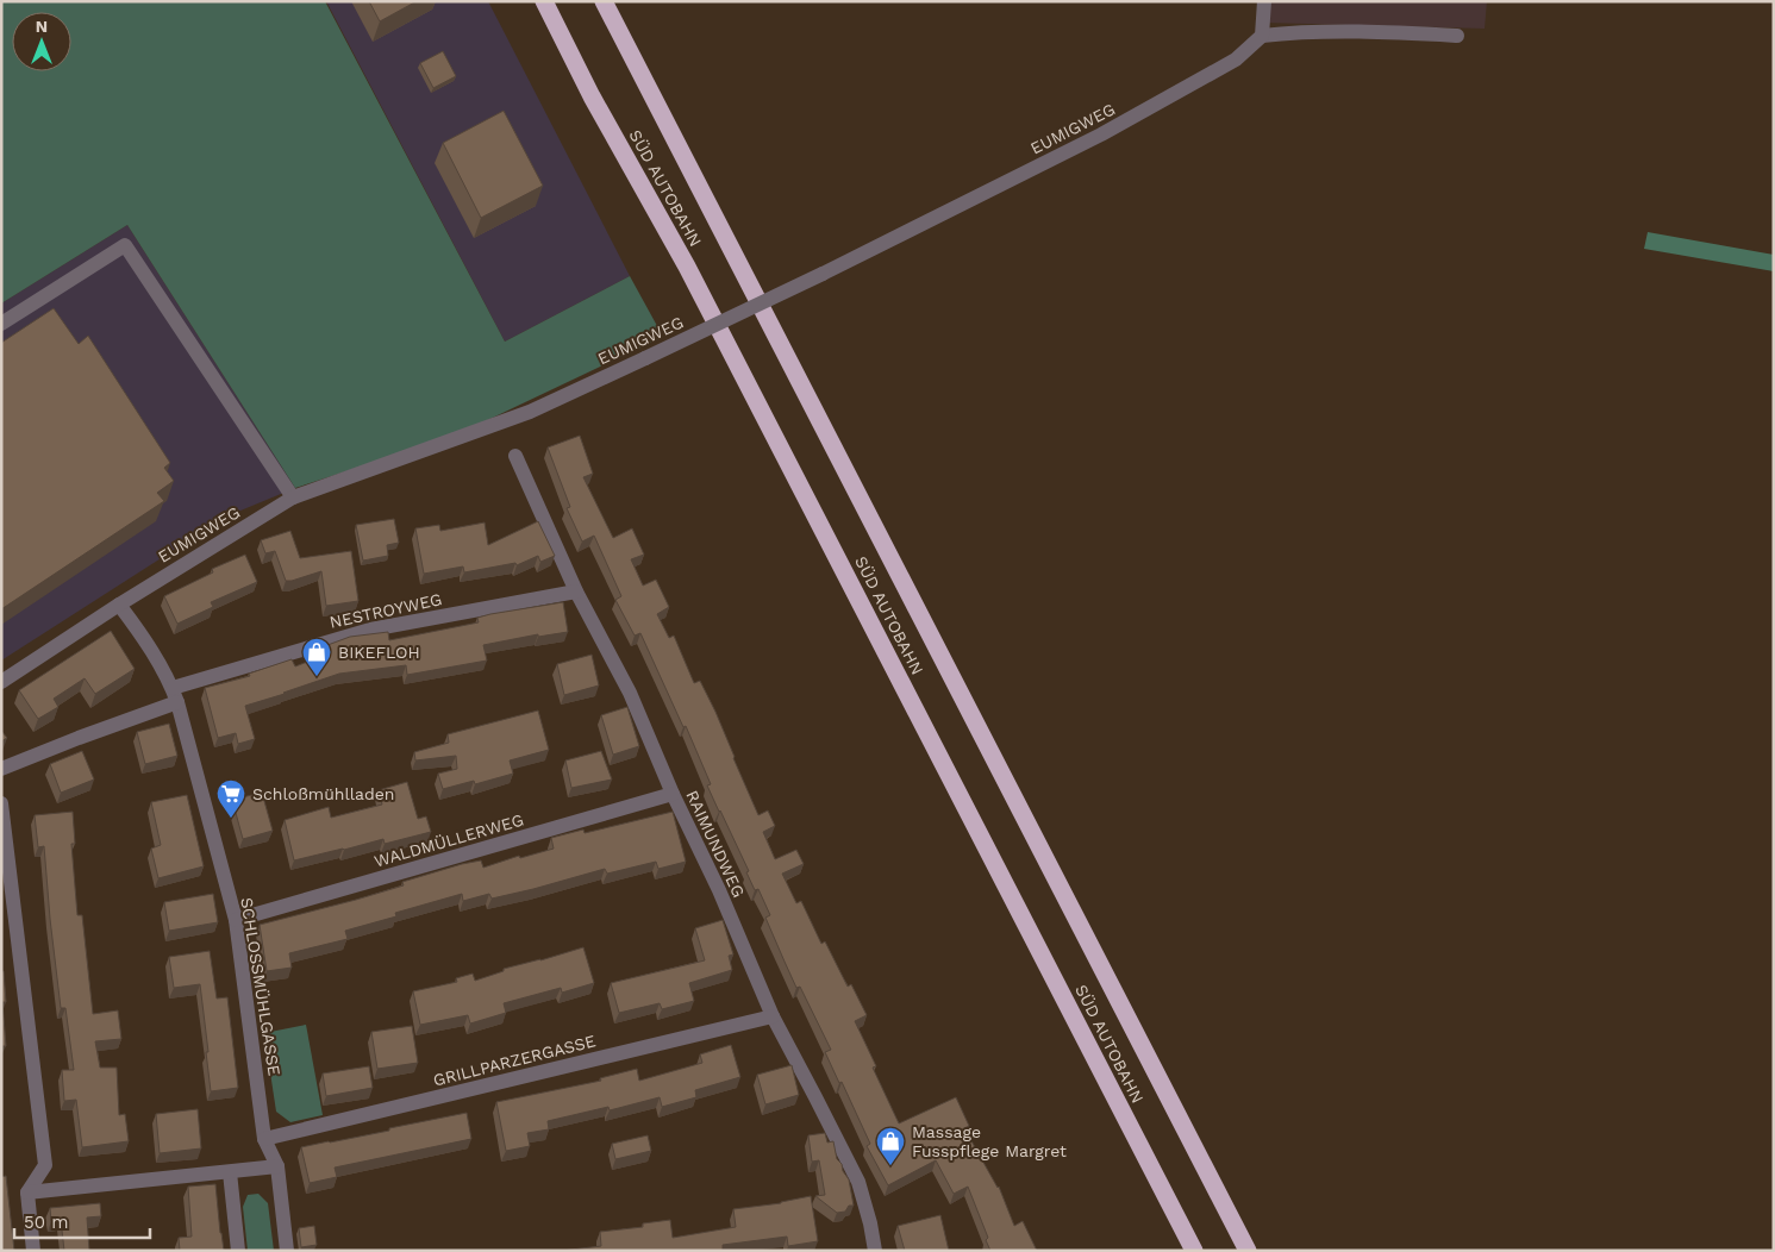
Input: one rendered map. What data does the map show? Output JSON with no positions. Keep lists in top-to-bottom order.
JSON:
{
  "streets": {
    "highway": ["SÜD AUTOBAHN"],
    "street": [
      "EUMIGWEG",
      "NESTROYWEG",
      "WALDMÜLLERWEG",
      "RAIMUNDWEG",
      "SCHLOSSMÜHLGASSE",
      "GRILLPARZERGASSE"
    ]
  },
  "crossings": [
    ["EUMIGWEG", "SCHLOSSMÜHLGASSE"],
    ["NESTROYWEG", "RAIMUNDWEG"],
    ["NESTROYWEG", "SCHLOSSMÜHLGASSE"],
    ["WALDMÜLLERWEG", "RAIMUNDWEG"],
    ["WALDMÜLLERWEG", "SCHLOSSMÜHLGASSE"],
    ["RAIMUNDWEG", "GRILLPARZERGASSE"],
    ["SCHLOSSMÜHLGASSE", "GRILLPARZERGASSE"]
  ],
  "places": {
    "shop": ["BIKEFLOH", "Massage Fusspflege Margret"],
    "supermarket": ["Schloßmühlladen"]
  },
  "scale_bar": "50 m",
  "north": "top"
}
